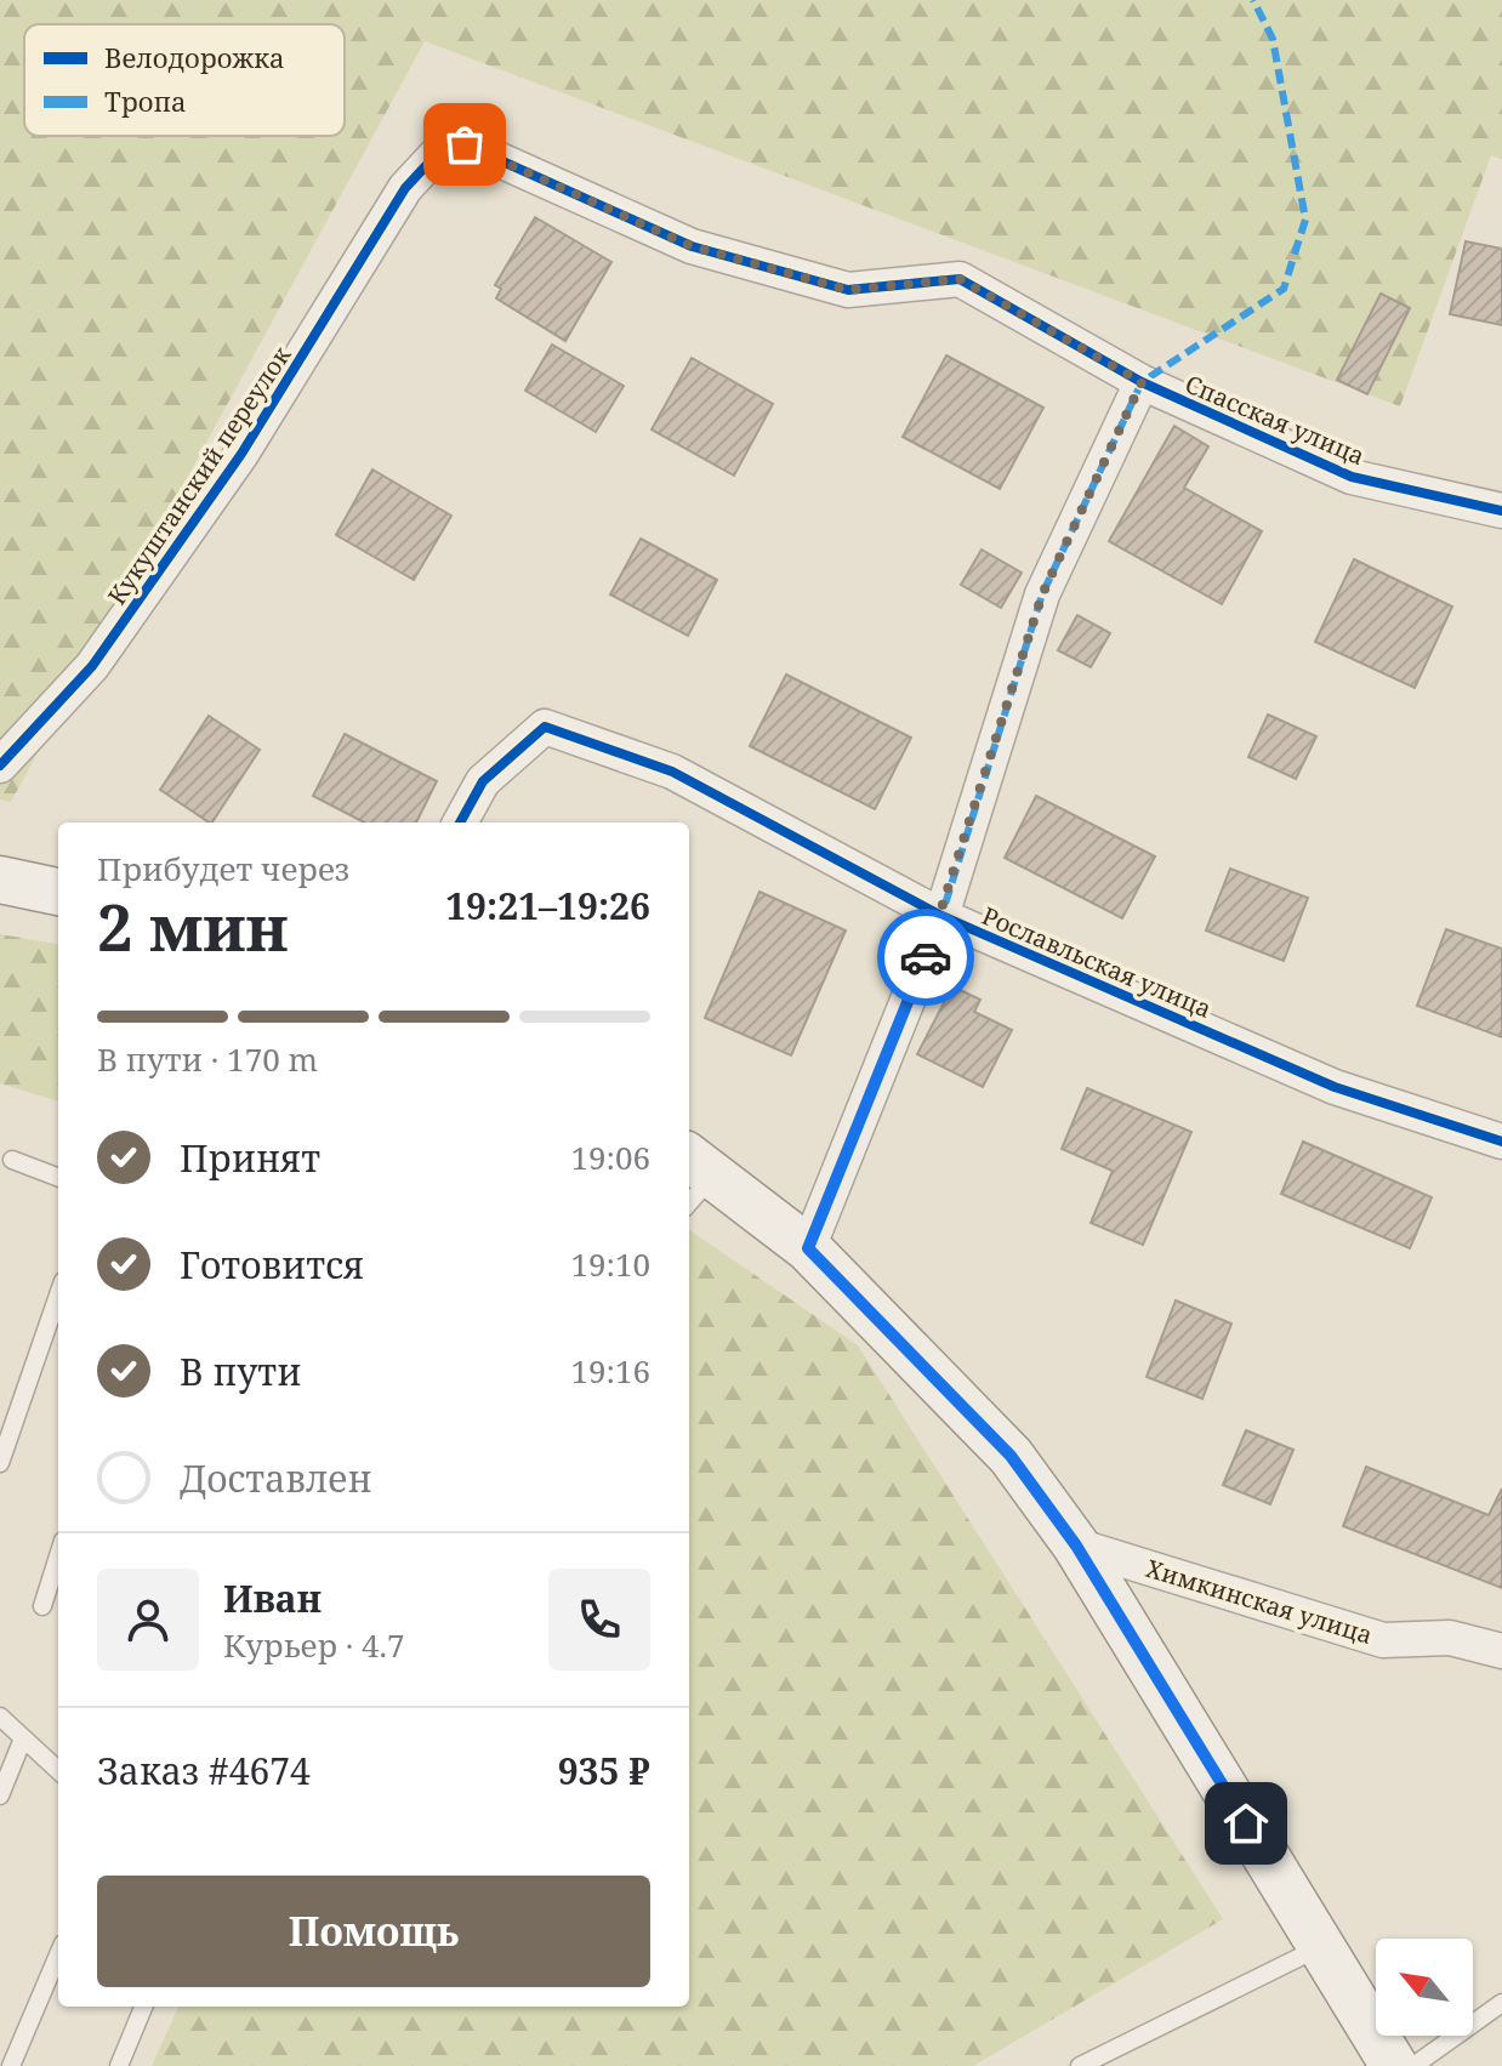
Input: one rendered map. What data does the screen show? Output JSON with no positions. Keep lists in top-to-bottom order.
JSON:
{
  "streets": {
    "street": [
      "Спасская улица",
      "Кукуштанский переулок",
      "Рославльская улица",
      "Химкинская улица"
    ]
  },
  "crossings": [
    ["Спасская улица", "Кукуштанский переулок"]
  ],
  "legend": ["Велодорожка", "Тропа"],
  "north": "top left",
  "page": {
    "heading": ["2 мин", "Прибудет через", "19:21–19:26"],
    "panel": [
      "Иван",
      "Курьер · 4.7",
      "Заказ #4674",
      "935 ₽"
    ],
    "bar": "В пути · 170 m",
    "list": [
      ["Принят", "19:06"],
      ["Готовится", "19:10"],
      ["В пути", "19:16"],
      "Доставлен"
    ],
    "buttons": "Помощь"
  }
}
